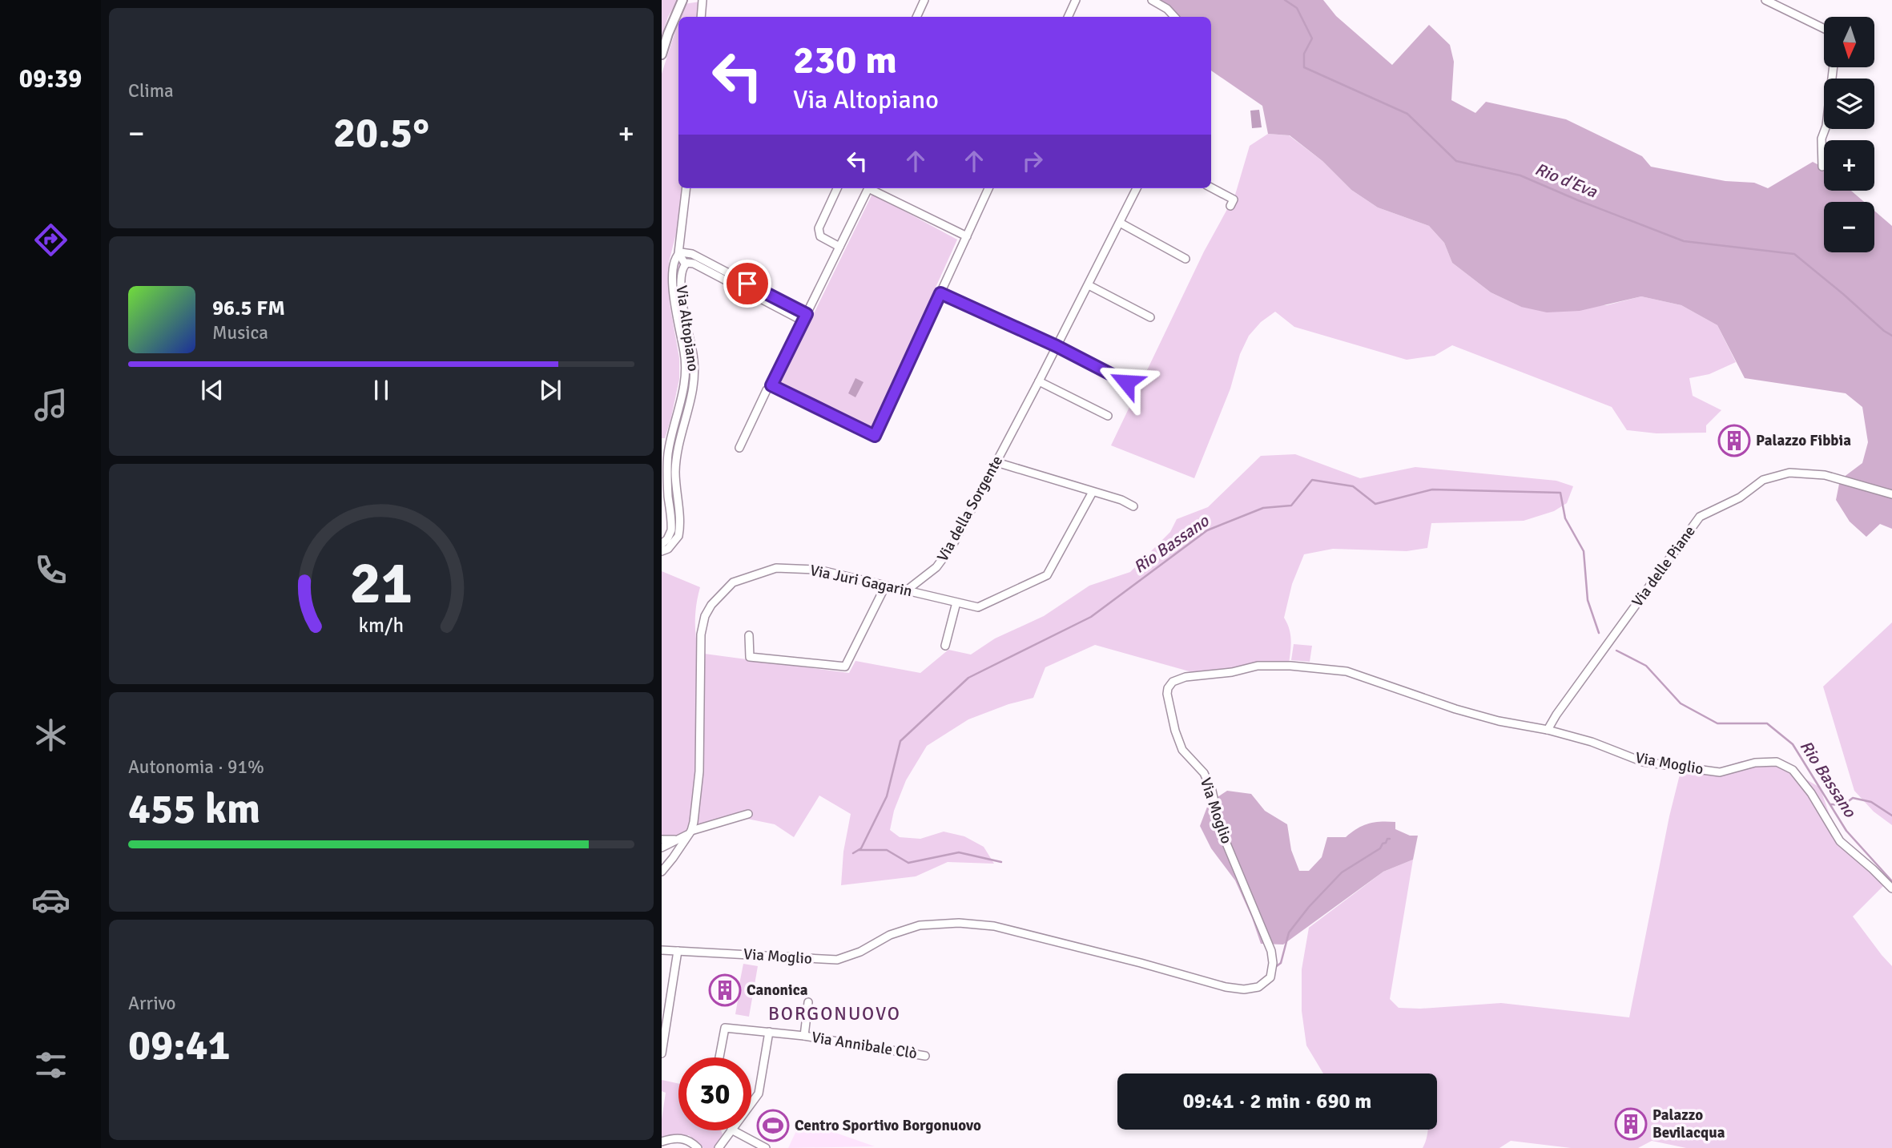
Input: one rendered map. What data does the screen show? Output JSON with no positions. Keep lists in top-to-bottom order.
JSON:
{
  "streets": {
    "street": [
      "Via Altopiano",
      "Via della Sorgente",
      "Via delle Piane",
      "Via Juri Gagarin",
      "Via Moglio",
      "Via Annibale Clò"
    ]
  },
  "crossings": [
    ["Via della Sorgente", "Via Juri Gagarin"],
    ["Via delle Piane", "Via Moglio"]
  ],
  "districts": ["BORGONUOVO"],
  "water": ["Rio d'Eva", "Rio Bassano"],
  "places": {
    "building": ["Palazzo Fibbia", "Canonica", "Palazzo Bevilacqua"],
    "sports": ["Centro Sportivo Borgonuovo"]
  },
  "north": "bottom",
  "page": {
    "tabs": "09:39",
    "tile": [
      "Clima",
      ["Autonomia · 91%", "455 km"],
      ["Arrivo", "09:41"]
    ],
    "map_buttons": ["+", "−"],
    "turn": ["230 m", "Via Altopiano"],
    "heat": ["−", "20.5°", "+"],
    "song": ["96.5 FM", "Musica"],
    "limit": "30",
    "trip": "09:41 · 2 min · 690 m",
    "gauge": ["21", "km/h"]
  }
}
